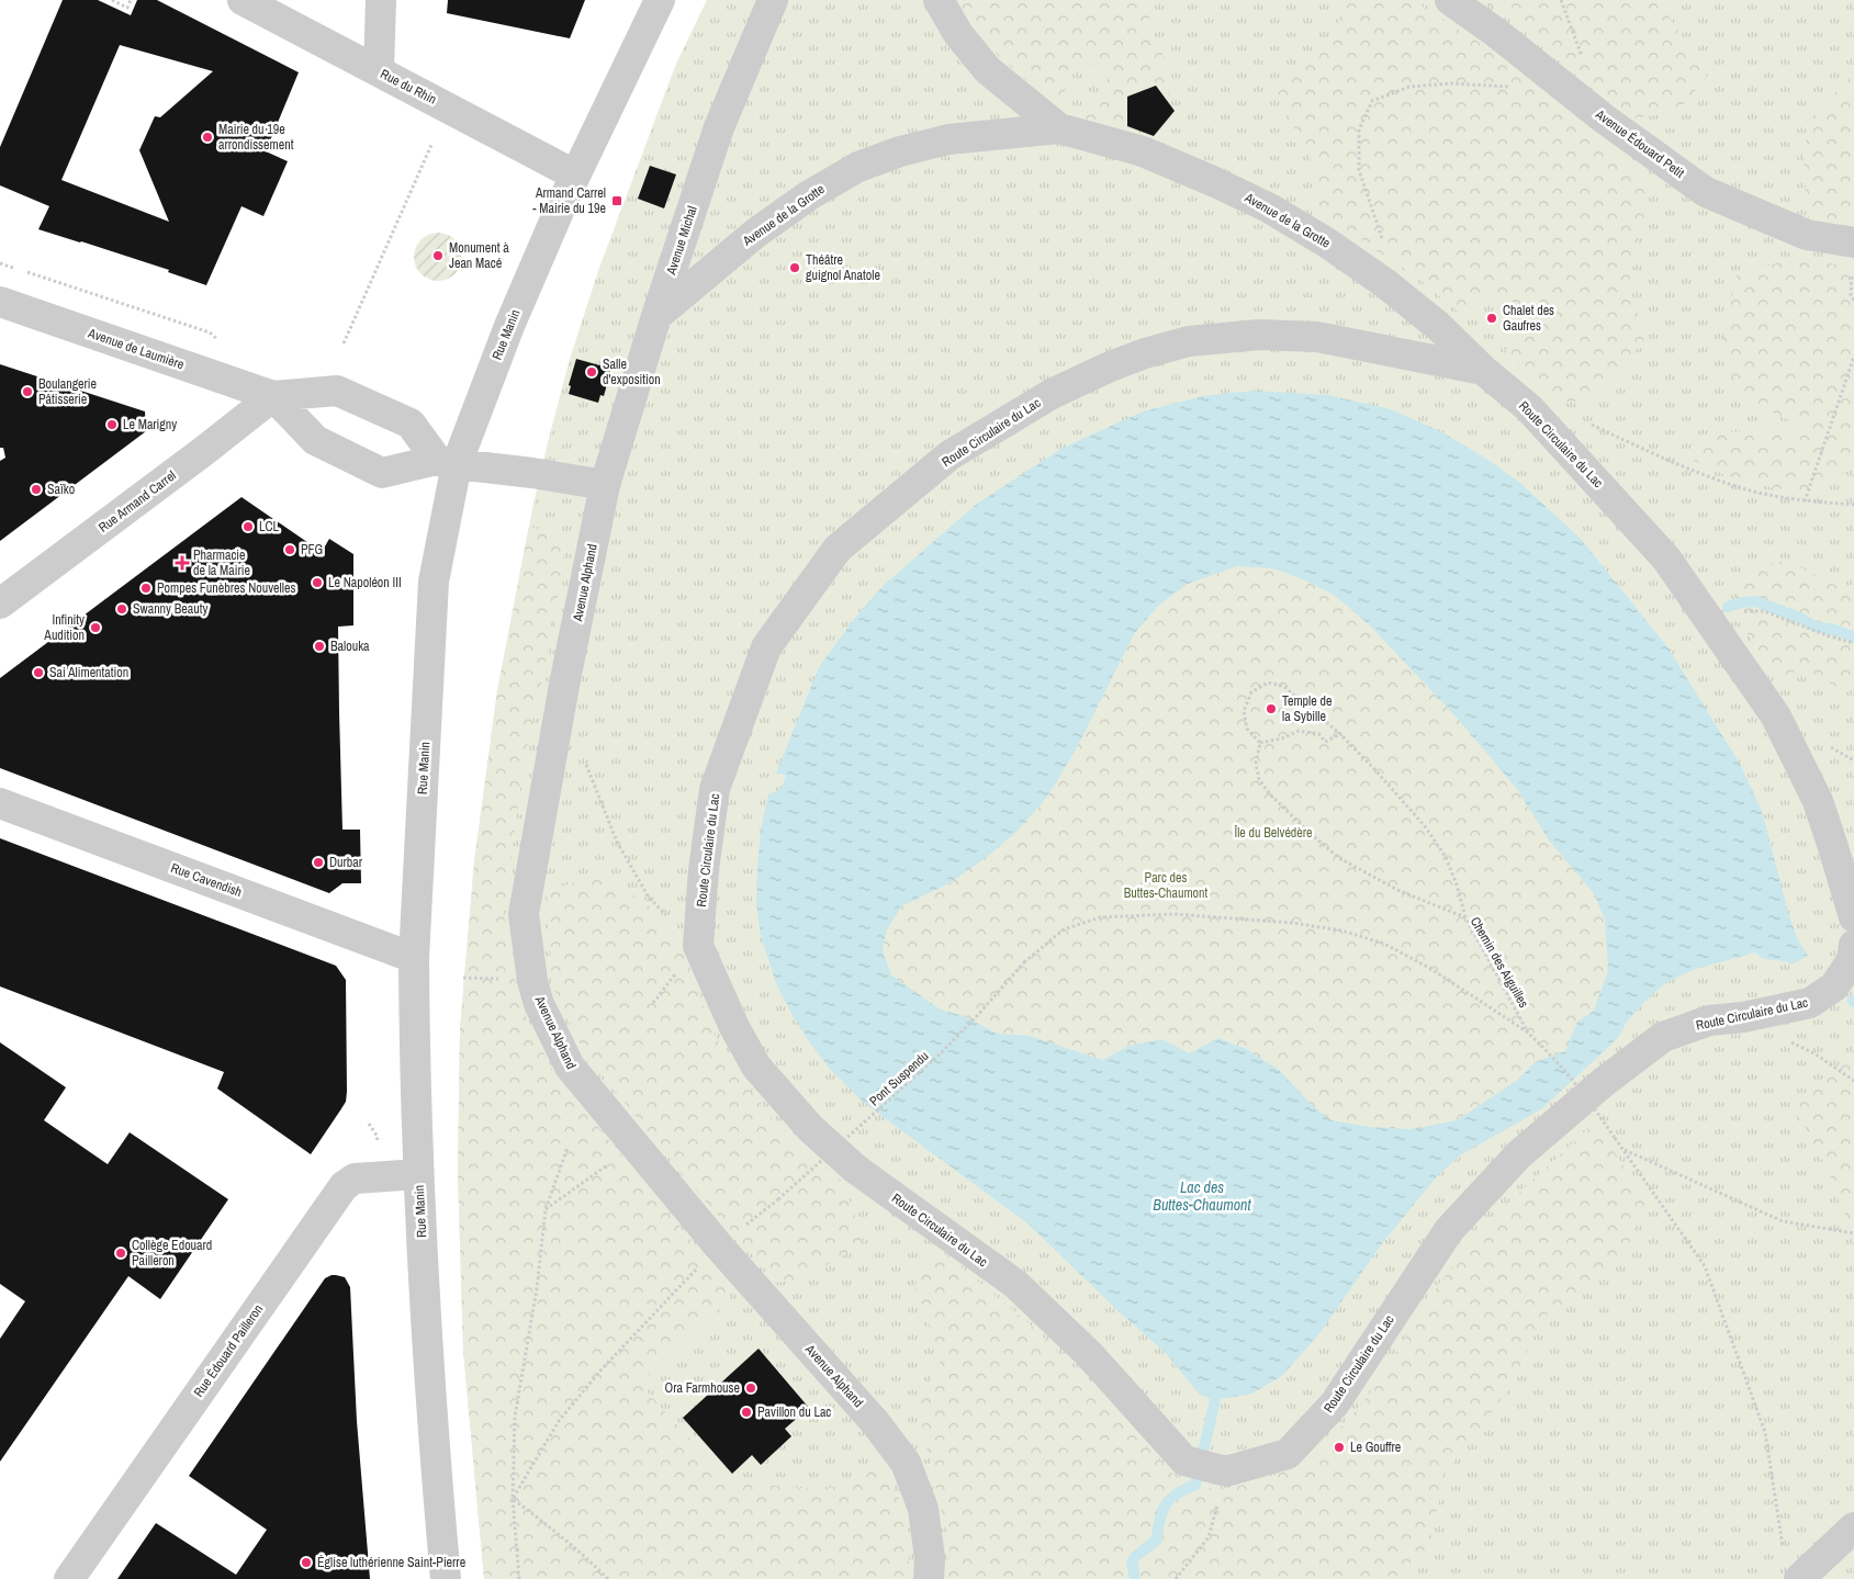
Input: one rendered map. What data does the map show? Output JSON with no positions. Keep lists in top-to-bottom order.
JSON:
{
  "streets": {
    "street": [
      "Rue du Rhin",
      "Avenue Édouard Petit",
      "Avenue de la Grotte",
      "Avenue Michal",
      "Rue Manin",
      "Avenue de Laumière",
      "Route Circulaire du Lac",
      "Rue Armand Carrel",
      "Avenue Alphand",
      "Rue Cavendish",
      "Rue Édouard Pailleron"
    ],
    "path": ["Chemin des Aiguilles", "Pont Suspendu"]
  },
  "crossings": [
    ["Rue du Rhin", "Rue Manin"],
    ["Avenue de la Grotte", "Avenue Michal"],
    ["Avenue de la Grotte", "Route Circulaire du Lac"],
    ["Avenue Michal", "Avenue Alphand"],
    ["Rue Manin", "Avenue de Laumière"],
    ["Rue Manin", "Rue Cavendish"],
    ["Rue Manin", "Rue Édouard Pailleron"],
    ["Avenue de Laumière", "Rue Armand Carrel"],
    ["Avenue Alphand", "Pont Suspendu"],
    ["Chemin des Aiguilles", "Pont Suspendu"]
  ],
  "water": ["Lac des Buttes-Chaumont"],
  "parks": ["Île du Belvédère", "Parc des Buttes-Chaumont"],
  "places": {
    "other": [
      "Mairie du 19e arrondissement",
      "Monument à Jean Macé",
      "Théâtre guignol Anatole",
      "Chalet des Gaufres",
      "Salle d'exposition",
      "Boulangerie Pâtisserie",
      "Le Marigny",
      "Saïko",
      "LCL",
      "PFG",
      "Le Napoléon III",
      "Pompes Funèbres Nouvelles",
      "Swanny Beauty",
      "Infinity Audition",
      "Balouka",
      "Sai Alimentation",
      "Temple de la Sybille",
      "Durbar",
      "Collège Edouard Pailleron",
      "Ora Farmhouse",
      "Pavillon du Lac",
      "Le Gouffre",
      "Église luthérienne Saint-Pierre"
    ],
    "transit": ["Armand Carrel - Mairie du 19e"],
    "health": ["Pharmacie de la Mairie"]
  }
}
